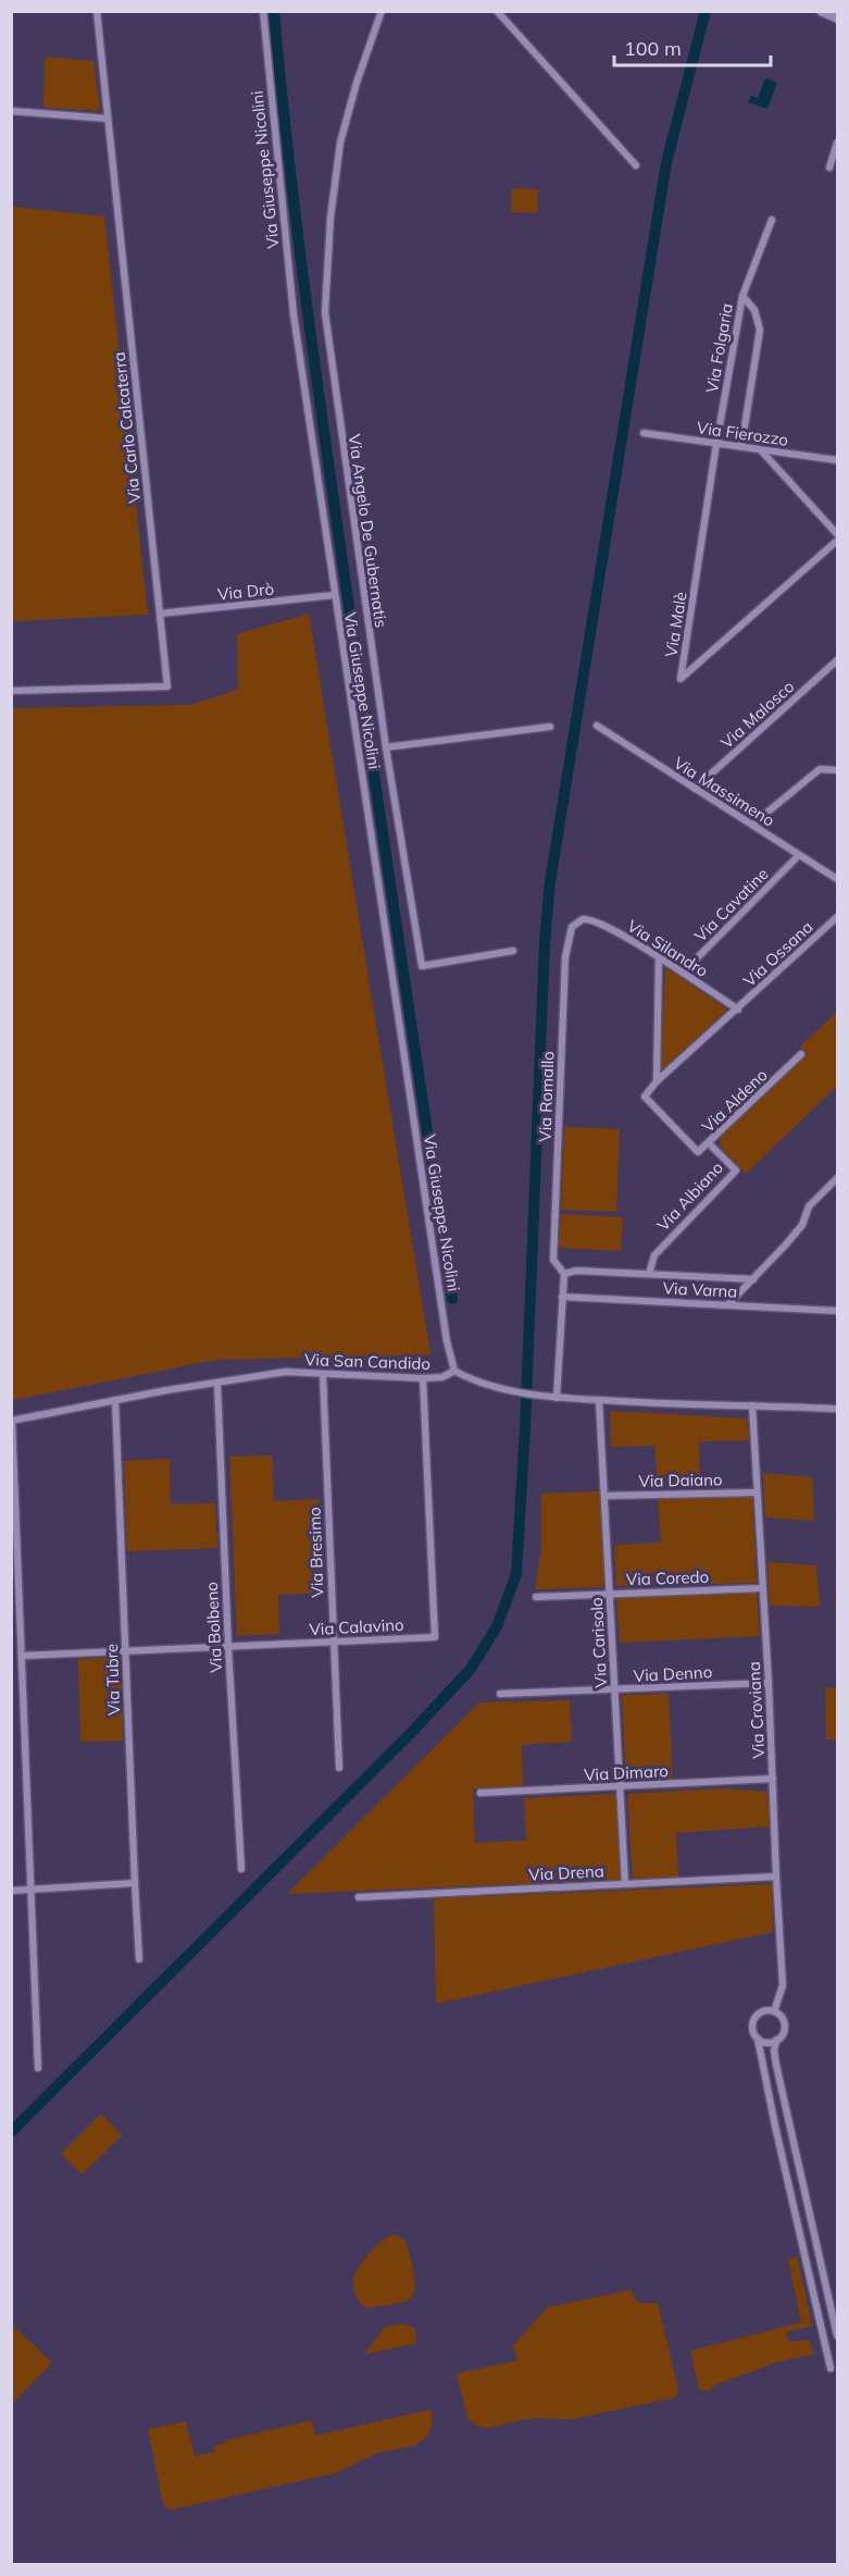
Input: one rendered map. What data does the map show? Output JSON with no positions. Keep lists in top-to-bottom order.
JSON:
{
  "streets": {
    "street": [
      "Via Giuseppe Nicolini",
      "Via Folgaria",
      "Via Carlo Calcaterra",
      "Via Fierozzo",
      "Via Angelo De Gubernatis",
      "Via Drò",
      "Via Malè",
      "Via Malosco",
      "Via Massimeno",
      "Via Cavatine",
      "Via Silandro",
      "Via Ossana",
      "Via Romallo",
      "Via Aldeno",
      "Via Albiano",
      "Via Varna",
      "Via San Candido",
      "Via Daiano",
      "Via Bresimo",
      "Via Coredo",
      "Via Bolbeno",
      "Via Calavino",
      "Via Carisolo",
      "Via Denno",
      "Via Tubre",
      "Via Croviana",
      "Via Dimaro",
      "Via Drena"
    ]
  },
  "crossings": [
    ["Via Giuseppe Nicolini", "Via Drò"],
    ["Via Giuseppe Nicolini", "Via San Candido"],
    ["Via Folgaria", "Via Fierozzo"],
    ["Via Folgaria", "Via Malè"],
    ["Via Carlo Calcaterra", "Via Drò"],
    ["Via Fierozzo", "Via Malè"],
    ["Via Malosco", "Via Massimeno"],
    ["Via Massimeno", "Via Cavatine"],
    ["Via Cavatine", "Via Silandro"],
    ["Via Silandro", "Via Ossana"],
    ["Via Silandro", "Via Romallo"],
    ["Via Ossana", "Via Aldeno"],
    ["Via Aldeno", "Via Albiano"],
    ["Via San Candido", "Via Bresimo"],
    ["Via San Candido", "Via Bolbeno"],
    ["Via San Candido", "Via Calavino"],
    ["Via San Candido", "Via Tubre"],
    ["Via Daiano", "Via Carisolo"],
    ["Via Daiano", "Via Croviana"],
    ["Via Bresimo", "Via Calavino"],
    ["Via Coredo", "Via Carisolo"],
    ["Via Coredo", "Via Croviana"],
    ["Via Bolbeno", "Via Calavino"],
    ["Via Calavino", "Via Tubre"],
    ["Via Carisolo", "Via Denno"],
    ["Via Carisolo", "Via Dimaro"],
    ["Via Carisolo", "Via Drena"],
    ["Via Denno", "Via Croviana"],
    ["Via Croviana", "Via Dimaro"],
    ["Via Croviana", "Via Drena"]
  ],
  "scale_bar": "100 m"
}
